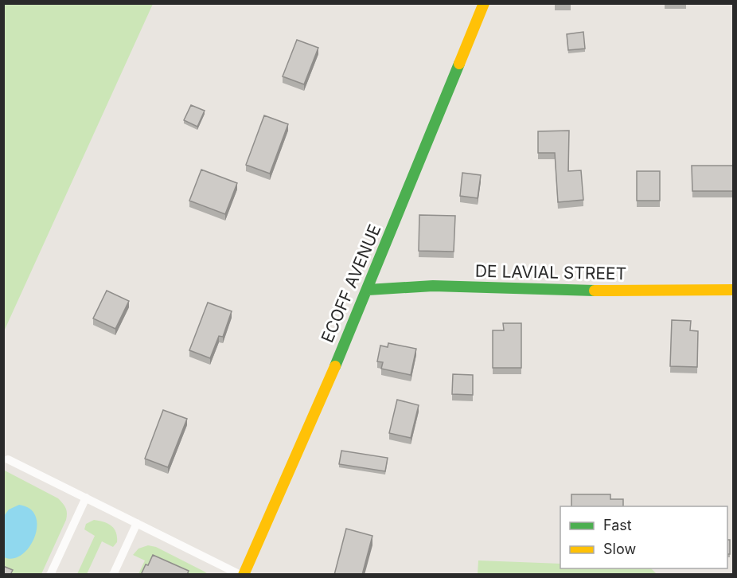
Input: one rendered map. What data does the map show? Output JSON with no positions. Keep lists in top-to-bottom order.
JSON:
{
  "streets": {
    "street": ["DE LAVIAL STREET", "ECOFF AVENUE"]
  },
  "crossings": [
    ["DE LAVIAL STREET", "ECOFF AVENUE"]
  ],
  "legend": ["Fast", "Slow"]
}
